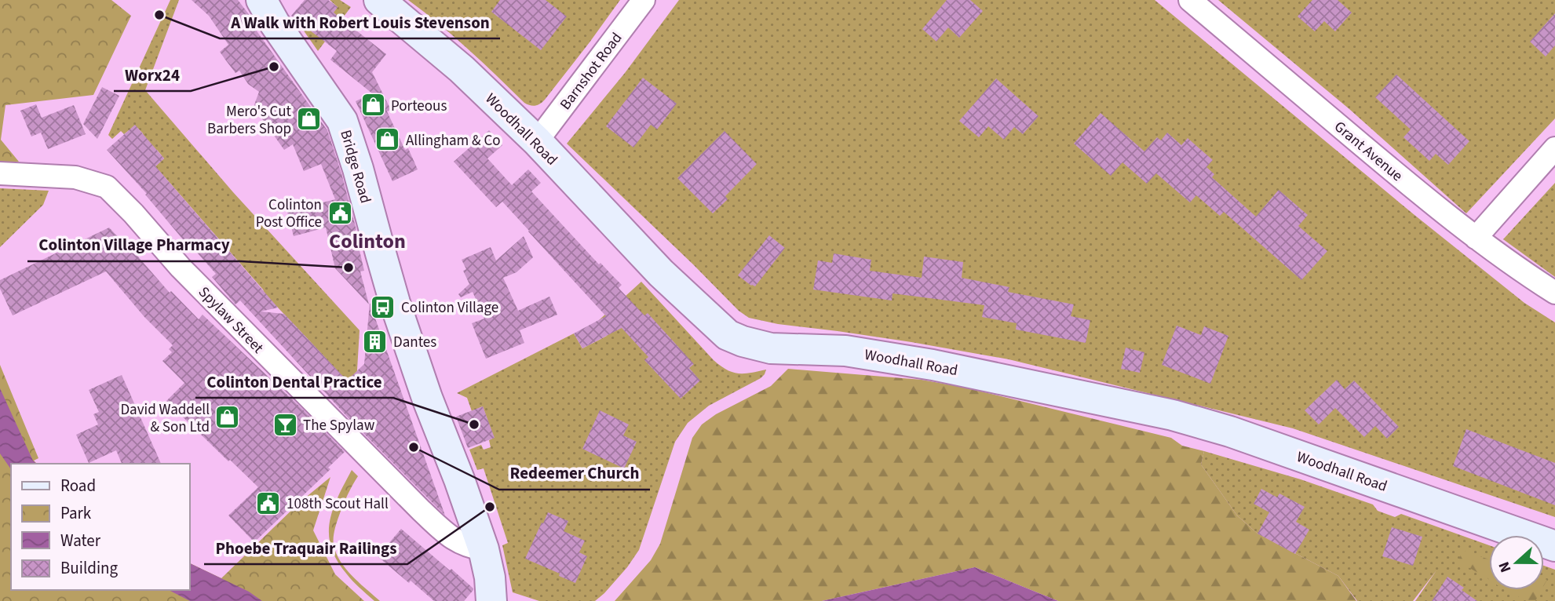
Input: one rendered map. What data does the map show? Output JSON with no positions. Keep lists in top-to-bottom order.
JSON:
{
  "streets": {
    "street": [
      "Barnshot Road",
      "Woodhall Road",
      "Grant Avenue",
      "Bridge Road",
      "Spylaw Street"
    ]
  },
  "crossings": [
    ["Barnshot Road", "Woodhall Road"],
    ["Bridge Road", "Spylaw Street"]
  ],
  "districts": ["Colinton"],
  "places": {
    "other": [
      "A Walk with Robert Louis Stevenson",
      "Worx24",
      "Colinton Village Pharmacy",
      "Colinton Dental Practice",
      "Redeemer Church",
      "Phoebe Traquair Railings"
    ],
    "shop": [
      "Porteous",
      "Mero's Cut Barbers Shop",
      "Allingham & Co",
      "David Waddell & Son Ltd"
    ],
    "public building": ["Colinton Post Office", "108th Scout Hall"],
    "bus stop": ["Colinton Village"],
    "building": ["Dantes"],
    "bar": ["The Spylaw"]
  },
  "legend": [
    "Road",
    "Park",
    "Water",
    "Building"
  ],
  "north": "left"
}
